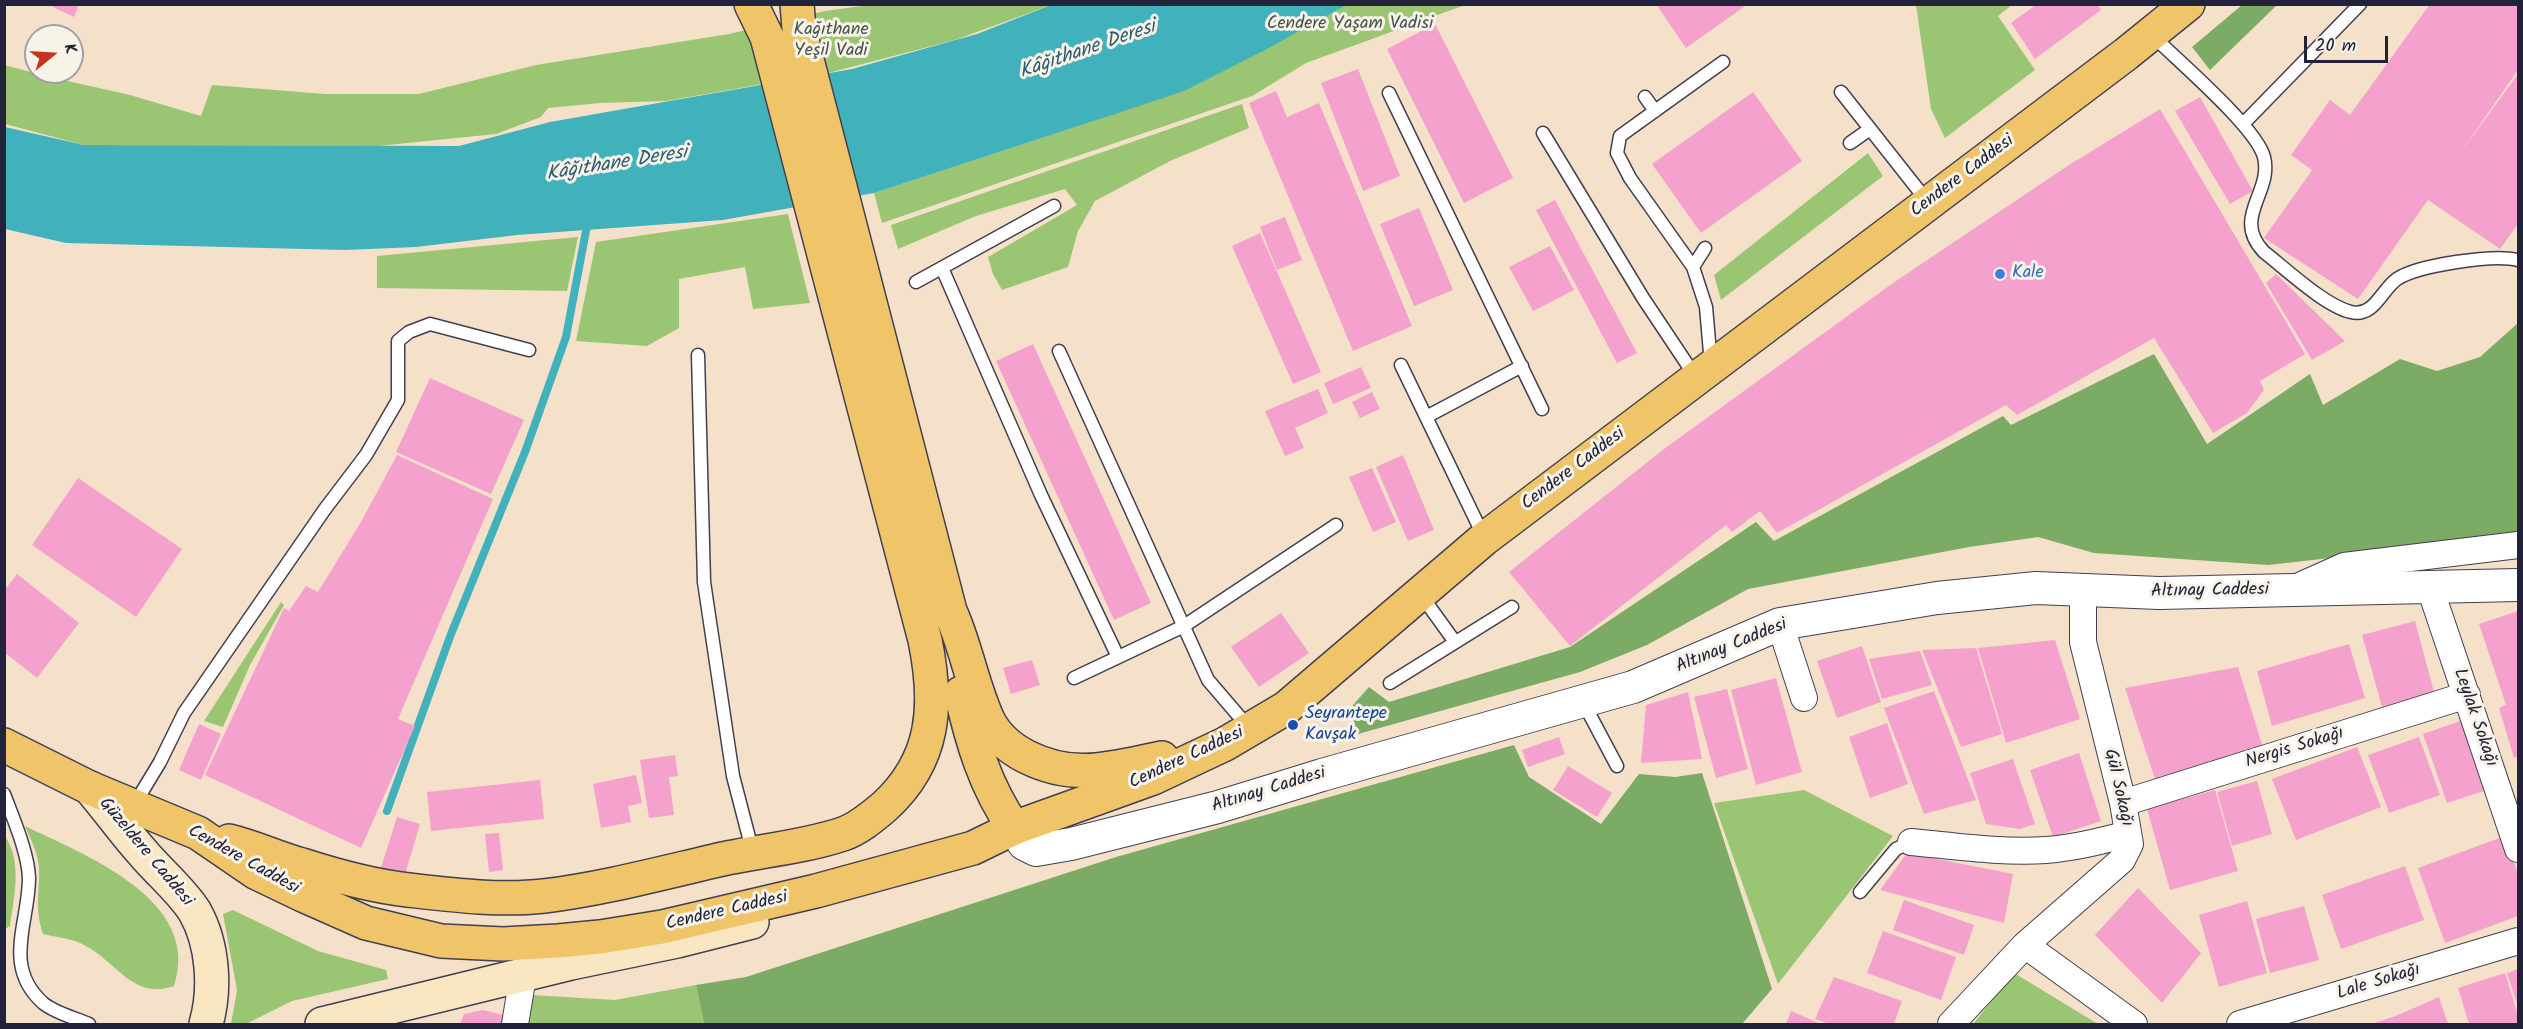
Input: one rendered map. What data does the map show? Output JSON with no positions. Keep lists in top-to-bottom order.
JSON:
{
  "streets": {
    "main road": ["Cendere Caddesi", "Güzeldere Caddesi"],
    "street": [
      "Altınay Caddesi",
      "Leylak Sokağı",
      "Nergis Sokağı",
      "Gül Sokağı",
      "Lale Sokağı"
    ]
  },
  "crossings": [
    ["Cendere Caddesi", "Altınay Caddesi"],
    ["Cendere Caddesi", "Güzeldere Caddesi"],
    ["Altınay Caddesi", "Leylak Sokağı"],
    ["Altınay Caddesi", "Gül Sokağı"],
    ["Leylak Sokağı", "Nergis Sokağı"],
    ["Nergis Sokağı", "Gül Sokağı"]
  ],
  "water": ["Kâğıthane Deresi"],
  "parks": ["Cendere Yaşam Vadisi", "Kağıthane Yeşil Vadi"],
  "places": ["Kale", "Seyrantepe Kavşak"],
  "scale_bar": "20 m",
  "north": "right"
}
